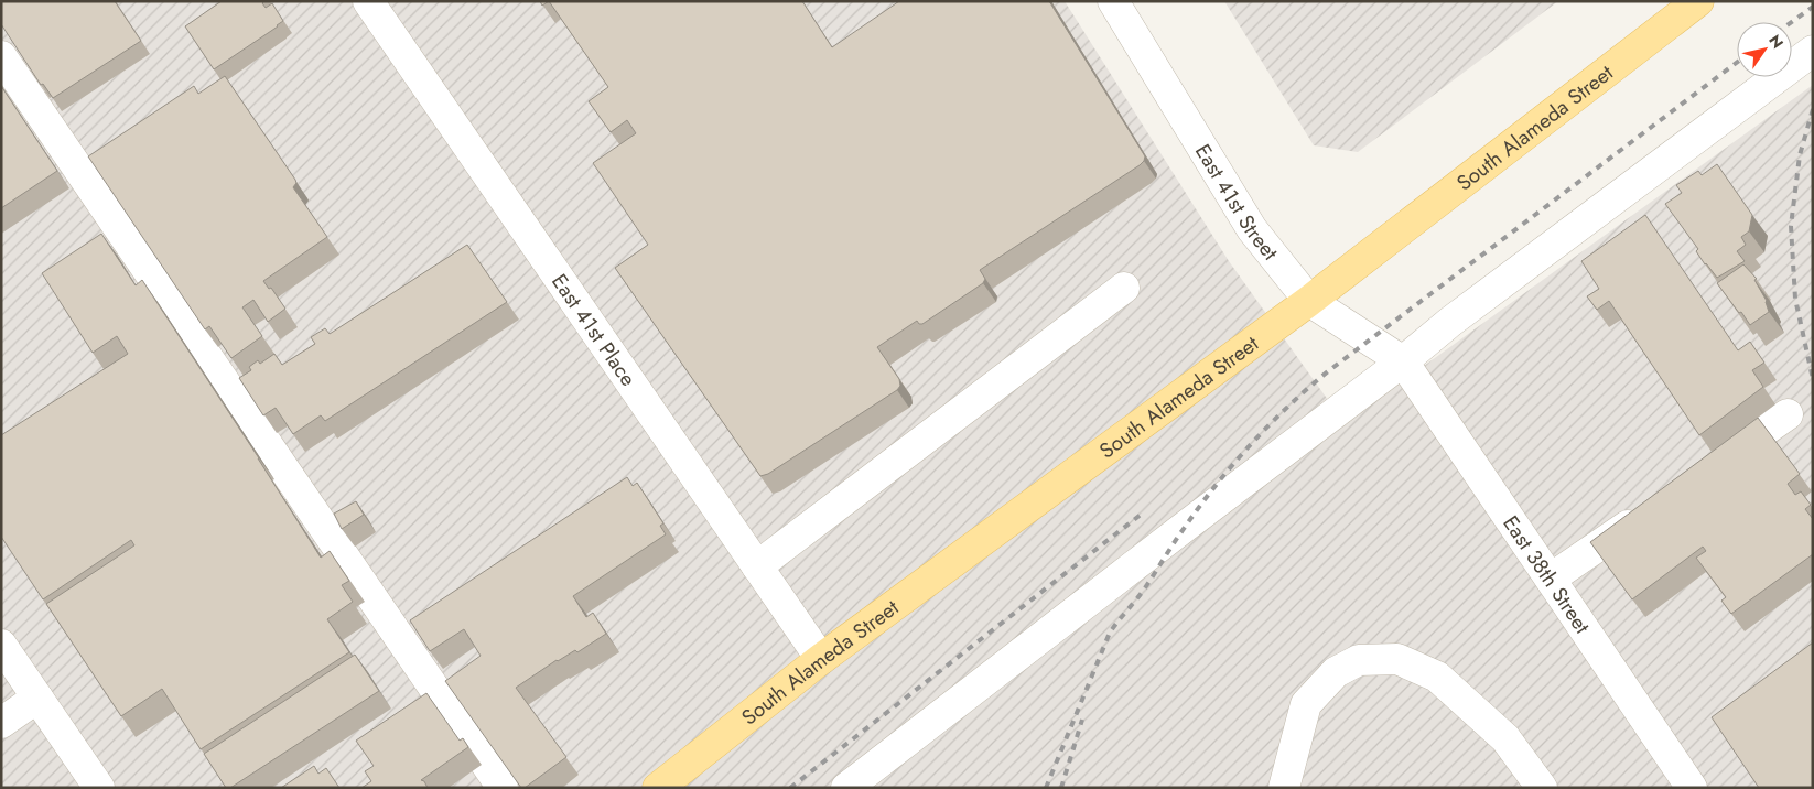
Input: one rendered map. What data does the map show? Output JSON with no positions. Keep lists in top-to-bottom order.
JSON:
{
  "streets": {
    "main road": ["South Alameda Street"],
    "street": ["East 41st Street", "East 41st Place", "East 38th Street"]
  },
  "crossings": [
    ["South Alameda Street", "East 41st Street"],
    ["South Alameda Street", "East 41st Place"],
    ["East 41st Street", "East 38th Street"]
  ],
  "north": "top right"
}
